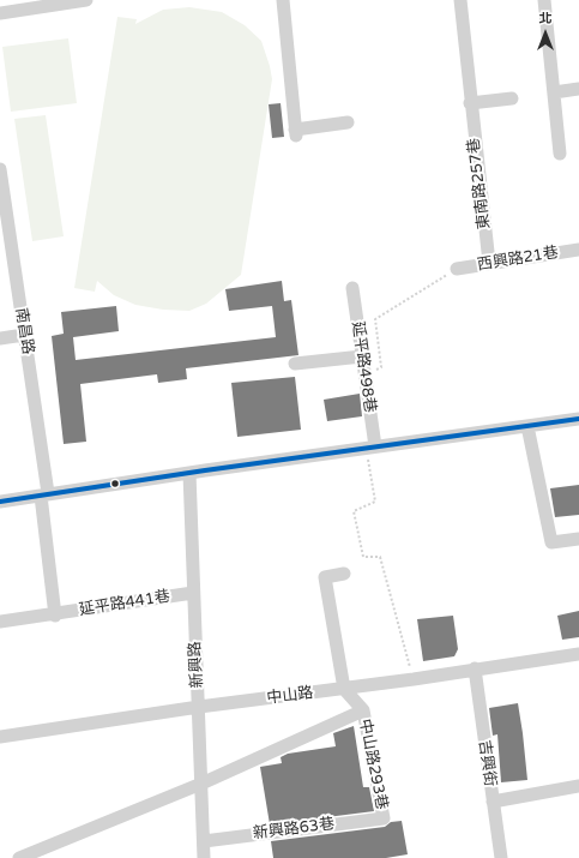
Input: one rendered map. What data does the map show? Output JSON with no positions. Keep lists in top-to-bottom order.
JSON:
{
  "streets": {
    "street": [
      "東南路257巷",
      "西興路21巷",
      "南昌路",
      "延平路498巷",
      "延平路441巷",
      "新興路",
      "中山路",
      "吉興街",
      "中山路293巷",
      "新興路63巷"
    ]
  },
  "crossings": [
    ["東南路257巷", "西興路21巷"],
    ["延平路441巷", "新興路"],
    ["新興路", "中山路"],
    ["新興路", "新興路63巷"],
    ["中山路", "吉興街"],
    ["中山路", "中山路293巷"],
    ["中山路293巷", "新興路63巷"]
  ],
  "north": "top"
}
